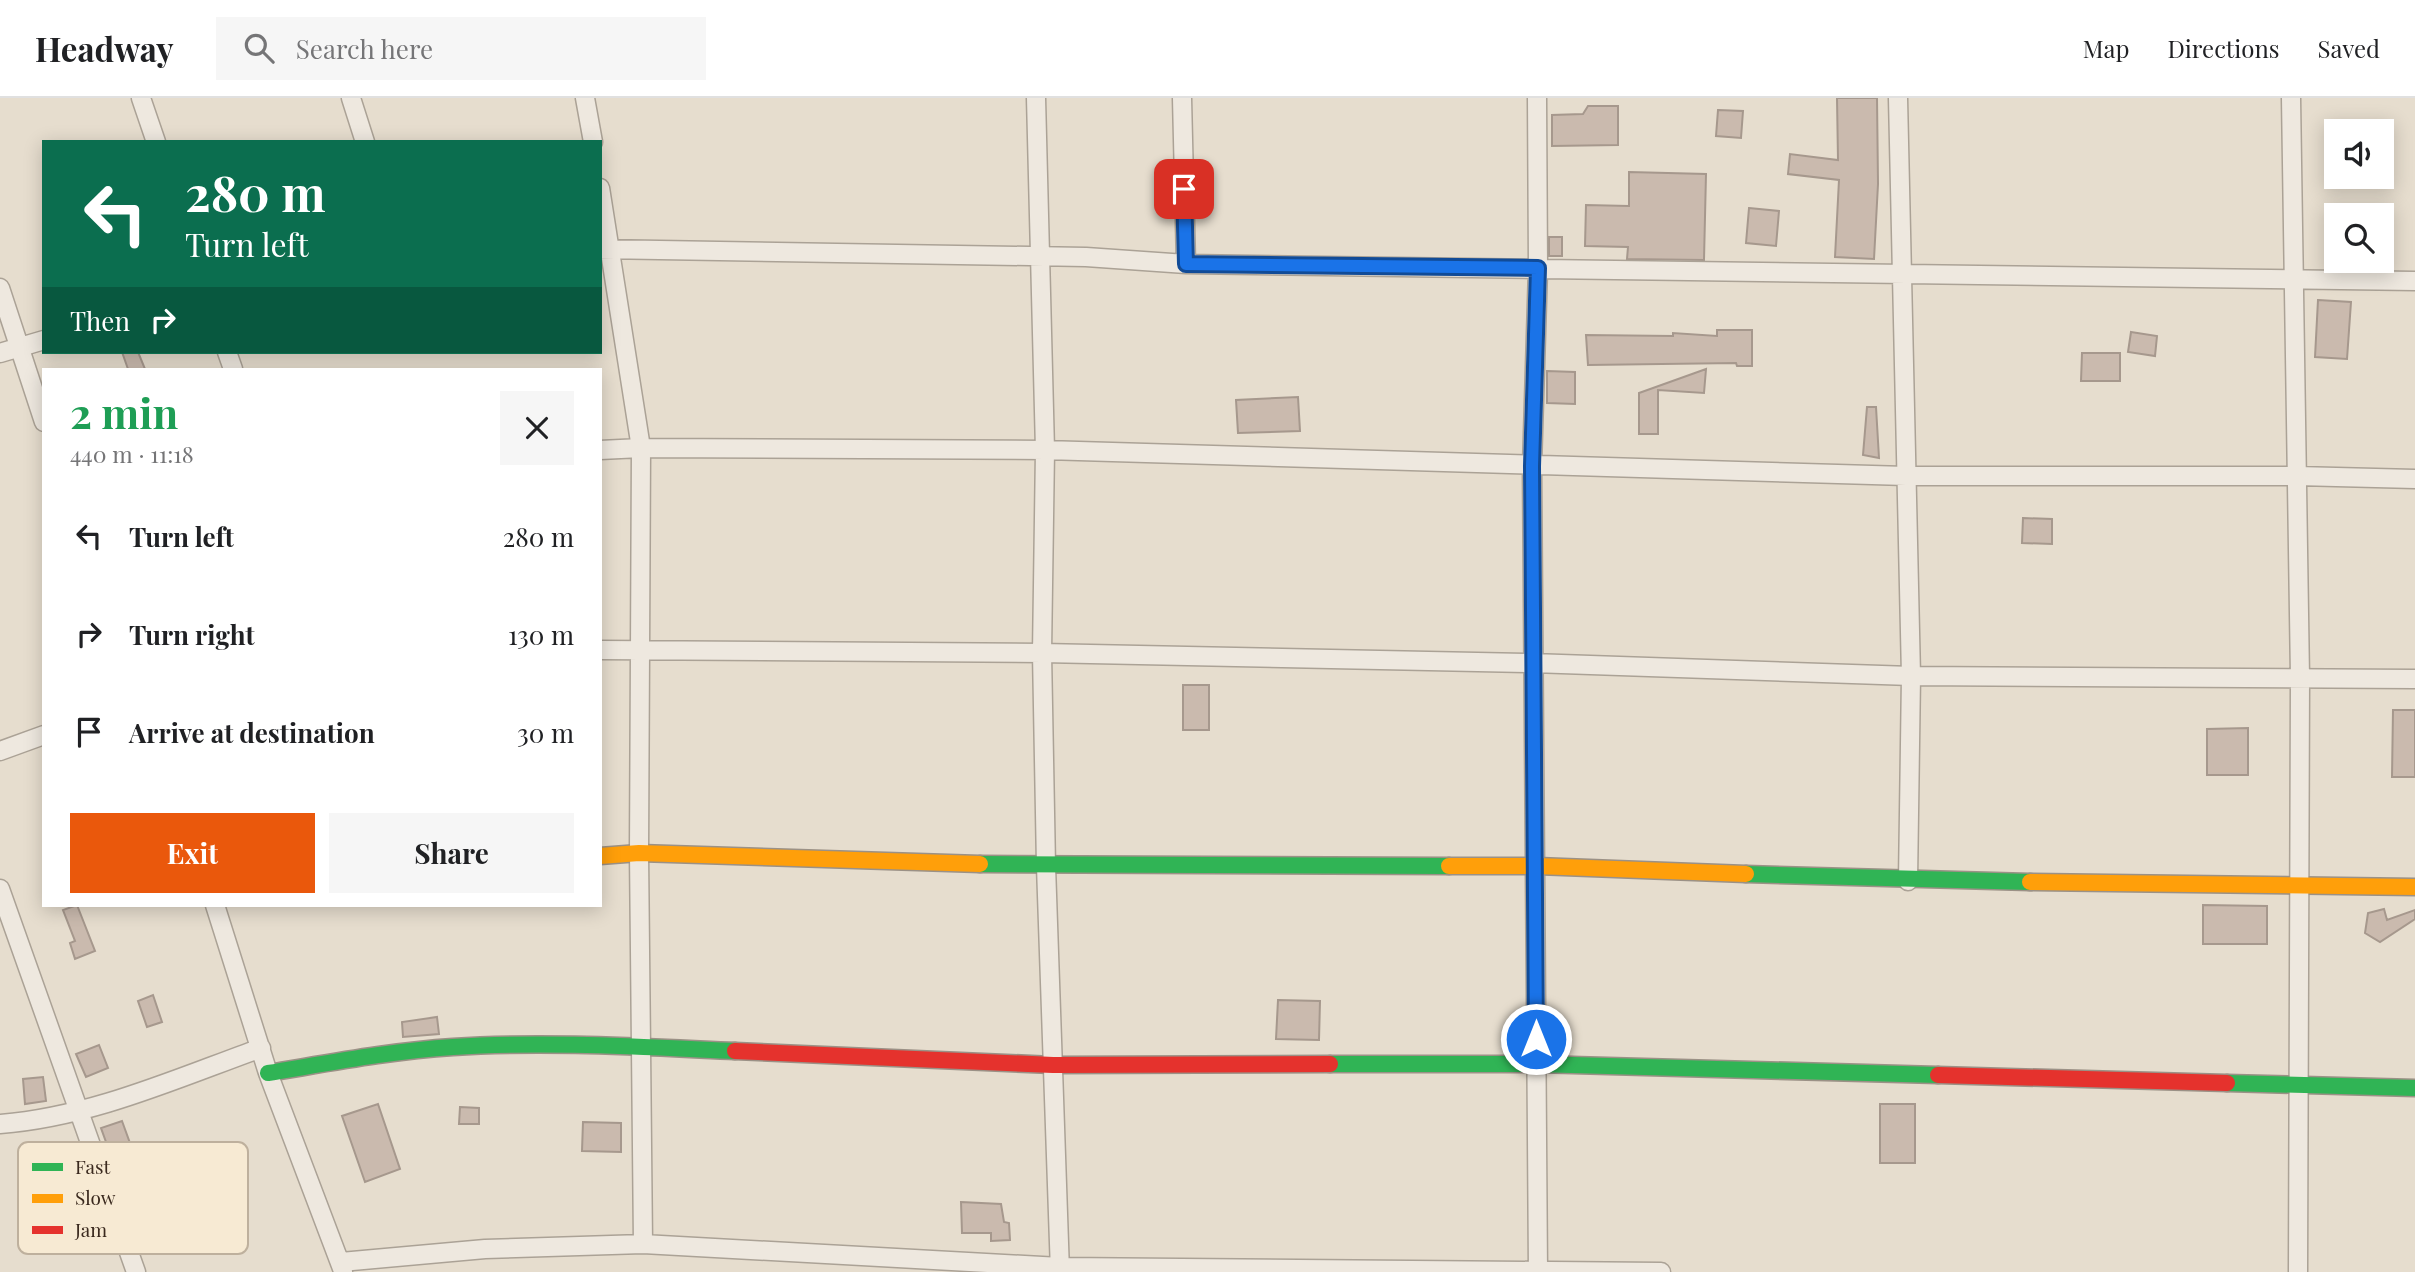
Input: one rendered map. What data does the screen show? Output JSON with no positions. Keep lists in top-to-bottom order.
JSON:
{
  "legend": ["Fast", "Slow", "Jam"],
  "page": {
    "header": "Headway",
    "search": "Search here",
    "nav": ["Map", "Directions", "Saved"],
    "turn": ["280 m", "Turn left"],
    "then": "Then",
    "heading": ["2 min", "440 m · 11:18"],
    "list": [
      {
        "name": "Turn left",
        "value": "280 m"
      },
      {
        "name": "Turn right",
        "value": "130 m"
      },
      {
        "name": "Arrive at destination",
        "value": "30 m"
      }
    ],
    "buttons": ["Exit", "Share"]
  }
}
